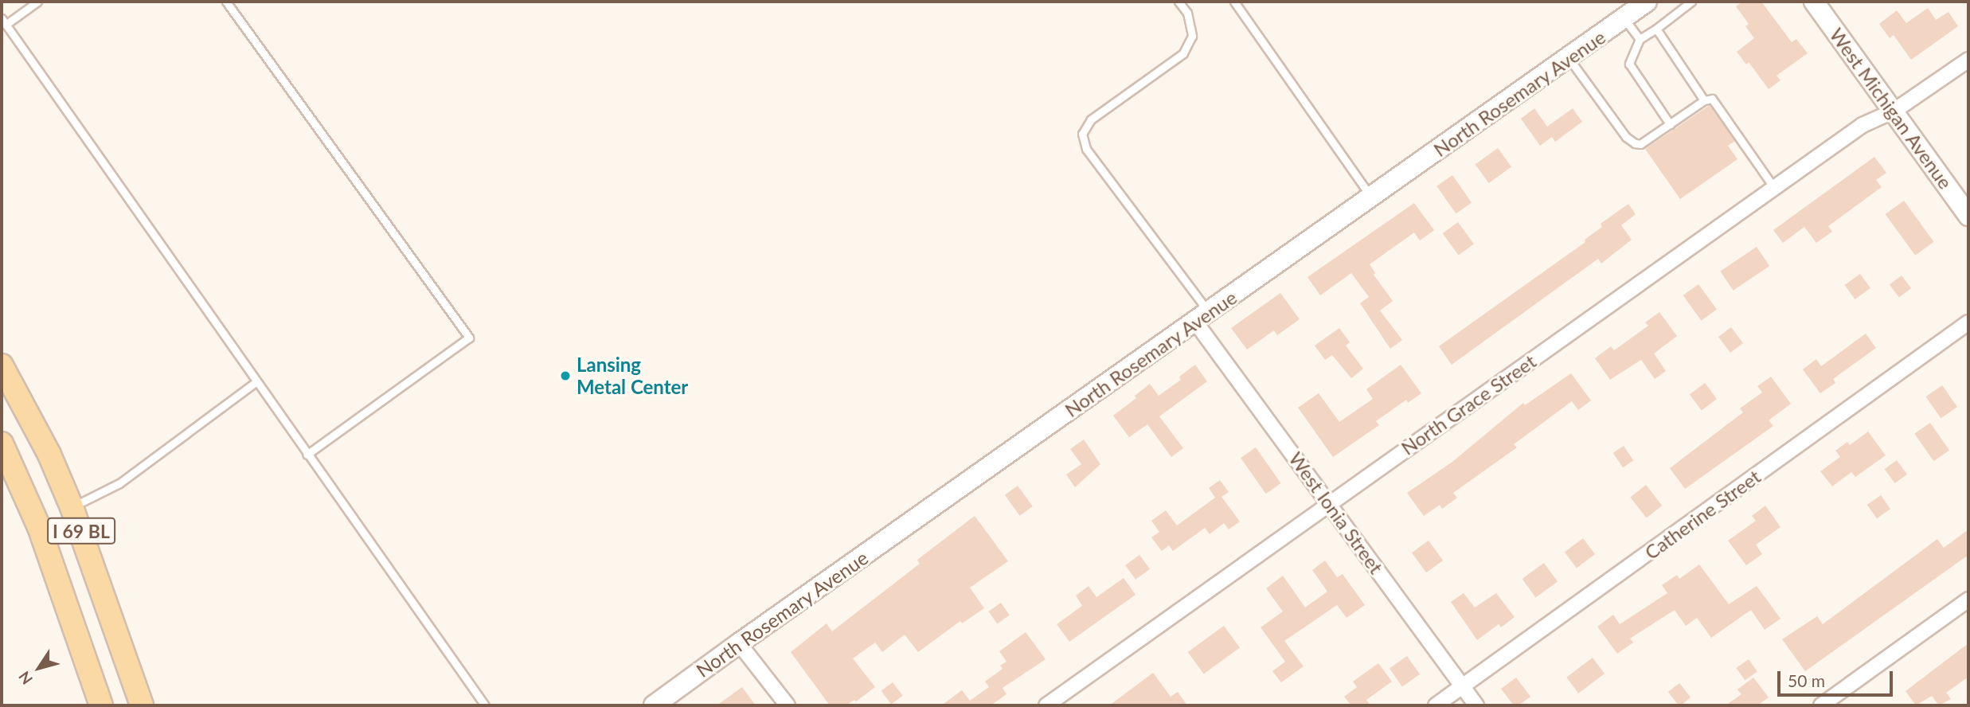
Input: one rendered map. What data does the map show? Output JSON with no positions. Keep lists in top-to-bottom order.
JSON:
{
  "streets": {
    "main road": ["I 69 BL"],
    "street": [
      "North Rosemary Avenue",
      "West Michigan Avenue",
      "North Grace Street",
      "West Ionia Street",
      "Catherine Street"
    ]
  },
  "crossings": [
    ["North Rosemary Avenue", "West Ionia Street"],
    ["West Michigan Avenue", "North Grace Street"],
    ["North Grace Street", "West Ionia Street"],
    ["West Ionia Street", "Catherine Street"]
  ],
  "places": ["Lansing Metal Center"],
  "scale_bar": "50 m",
  "north": "bottom left"
}
